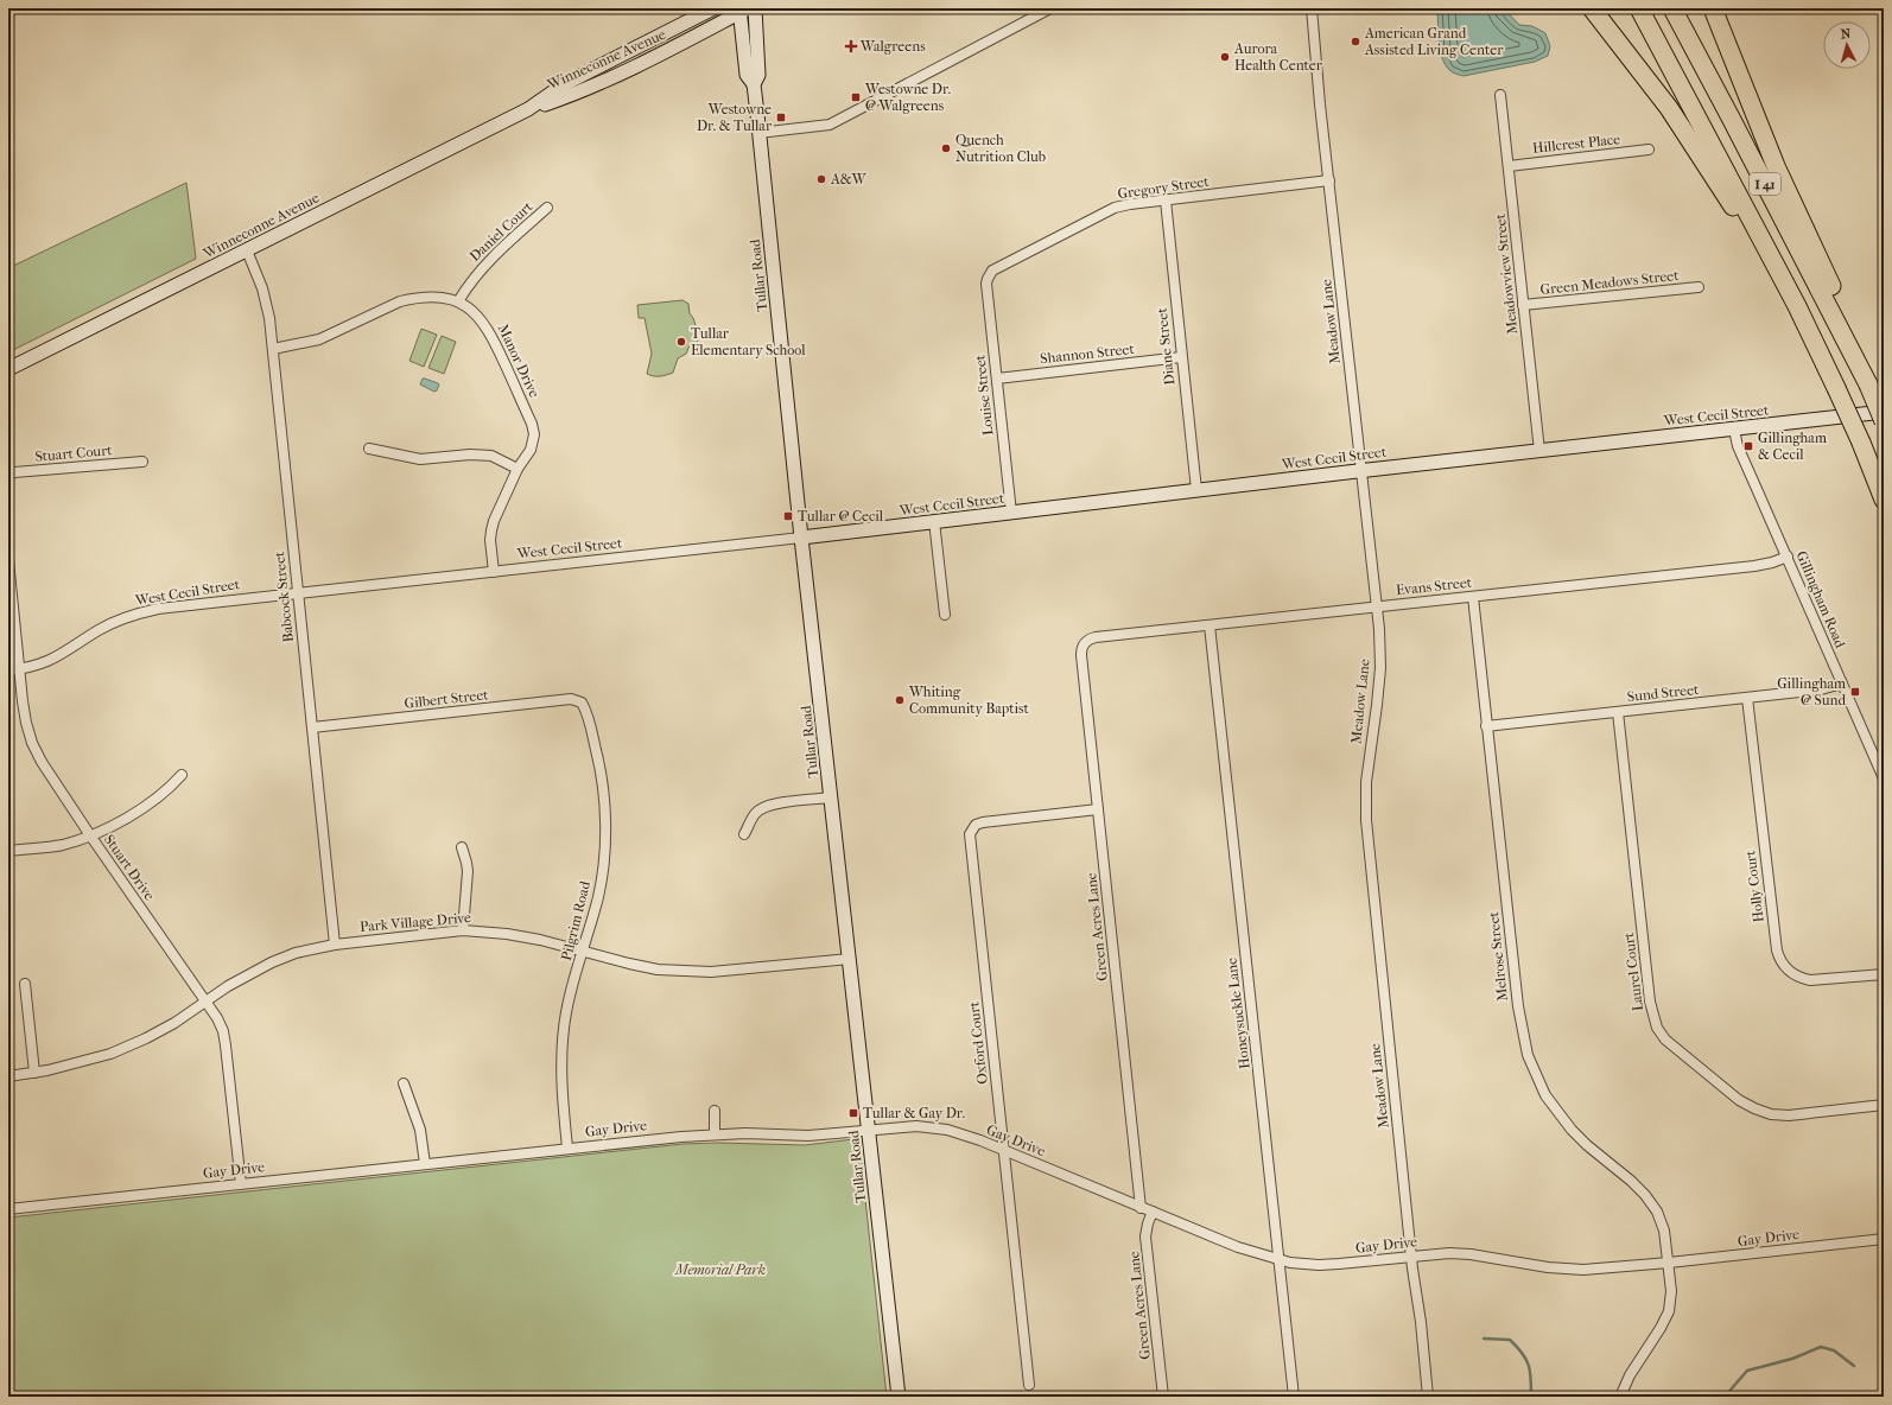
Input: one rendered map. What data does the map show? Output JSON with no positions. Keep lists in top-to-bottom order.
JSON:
{
  "streets": {
    "highway": ["I 41"],
    "main road": ["Winneconne Avenue", "Tullar Road", "West Cecil Street"],
    "street": [
      "Hillcrest Place",
      "Gregory Street",
      "Daniel Court",
      "Meadowview Street",
      "Green Meadows Street",
      "Meadow Lane",
      "Diane Street",
      "Shannon Street",
      "Manor Drive",
      "Louise Street",
      "Stuart Court",
      "Evans Street",
      "Babcock Street",
      "Gillingham Road",
      "Sund Street",
      "Gilbert Street",
      "Stuart Drive",
      "Holly Court",
      "Pilgrim Road",
      "Park Village Drive",
      "Green Acres Lane",
      "Melrose Street",
      "Laurel Court",
      "Honeysuckle Lane",
      "Oxford Court",
      "Gay Drive"
    ]
  },
  "crossings": [
    ["Winneconne Avenue", "Tullar Road"],
    ["Winneconne Avenue", "Babcock Street"],
    ["Hillcrest Place", "Meadowview Street"],
    ["Gregory Street", "Meadow Lane"],
    ["Gregory Street", "Diane Street"],
    ["Gregory Street", "Louise Street"],
    ["Daniel Court", "Manor Drive"],
    ["Meadowview Street", "Green Meadows Street"],
    ["Meadowview Street", "West Cecil Street"],
    ["Tullar Road", "West Cecil Street"],
    ["Tullar Road", "Park Village Drive"],
    ["Tullar Road", "Gay Drive"],
    ["Meadow Lane", "West Cecil Street"],
    ["Meadow Lane", "Evans Street"],
    ["Meadow Lane", "Gay Drive"],
    ["Diane Street", "Shannon Street"],
    ["Diane Street", "West Cecil Street"],
    ["Shannon Street", "Louise Street"],
    ["Manor Drive", "West Cecil Street"],
    ["Manor Drive", "Babcock Street"],
    ["Louise Street", "West Cecil Street"],
    ["West Cecil Street", "Babcock Street"],
    ["West Cecil Street", "Gillingham Road"],
    ["West Cecil Street", "Stuart Drive"],
    ["Evans Street", "Gillingham Road"],
    ["Evans Street", "Green Acres Lane"],
    ["Evans Street", "Melrose Street"],
    ["Evans Street", "Honeysuckle Lane"],
    ["Babcock Street", "Gilbert Street"],
    ["Babcock Street", "Park Village Drive"],
    ["Gillingham Road", "Sund Street"],
    ["Sund Street", "Holly Court"],
    ["Sund Street", "Melrose Street"],
    ["Sund Street", "Laurel Court"],
    ["Gilbert Street", "Pilgrim Road"],
    ["Stuart Drive", "Park Village Drive"],
    ["Stuart Drive", "Gay Drive"],
    ["Pilgrim Road", "Park Village Drive"],
    ["Pilgrim Road", "Gay Drive"],
    ["Green Acres Lane", "Oxford Court"],
    ["Green Acres Lane", "Gay Drive"],
    ["Melrose Street", "Gay Drive"],
    ["Honeysuckle Lane", "Gay Drive"],
    ["Oxford Court", "Gay Drive"]
  ],
  "parks": ["Memorial Park"],
  "places": {
    "other": [
      "American Grand Assisted Living Center",
      "Aurora Health Center",
      "Quench Nutrition Club",
      "A&W",
      "Tullar Elementary School",
      "Whiting Community Baptist"
    ],
    "health": ["Walgreens"],
    "transit": [
      "Westowne Dr. @ Walgreens",
      "Westowne Dr. & Tullar",
      "Gillingham & Cecil",
      "Tullar @ Cecil",
      "Gillingham @ Sund",
      "Tullar & Gay Dr."
    ]
  },
  "north": "top"
}
